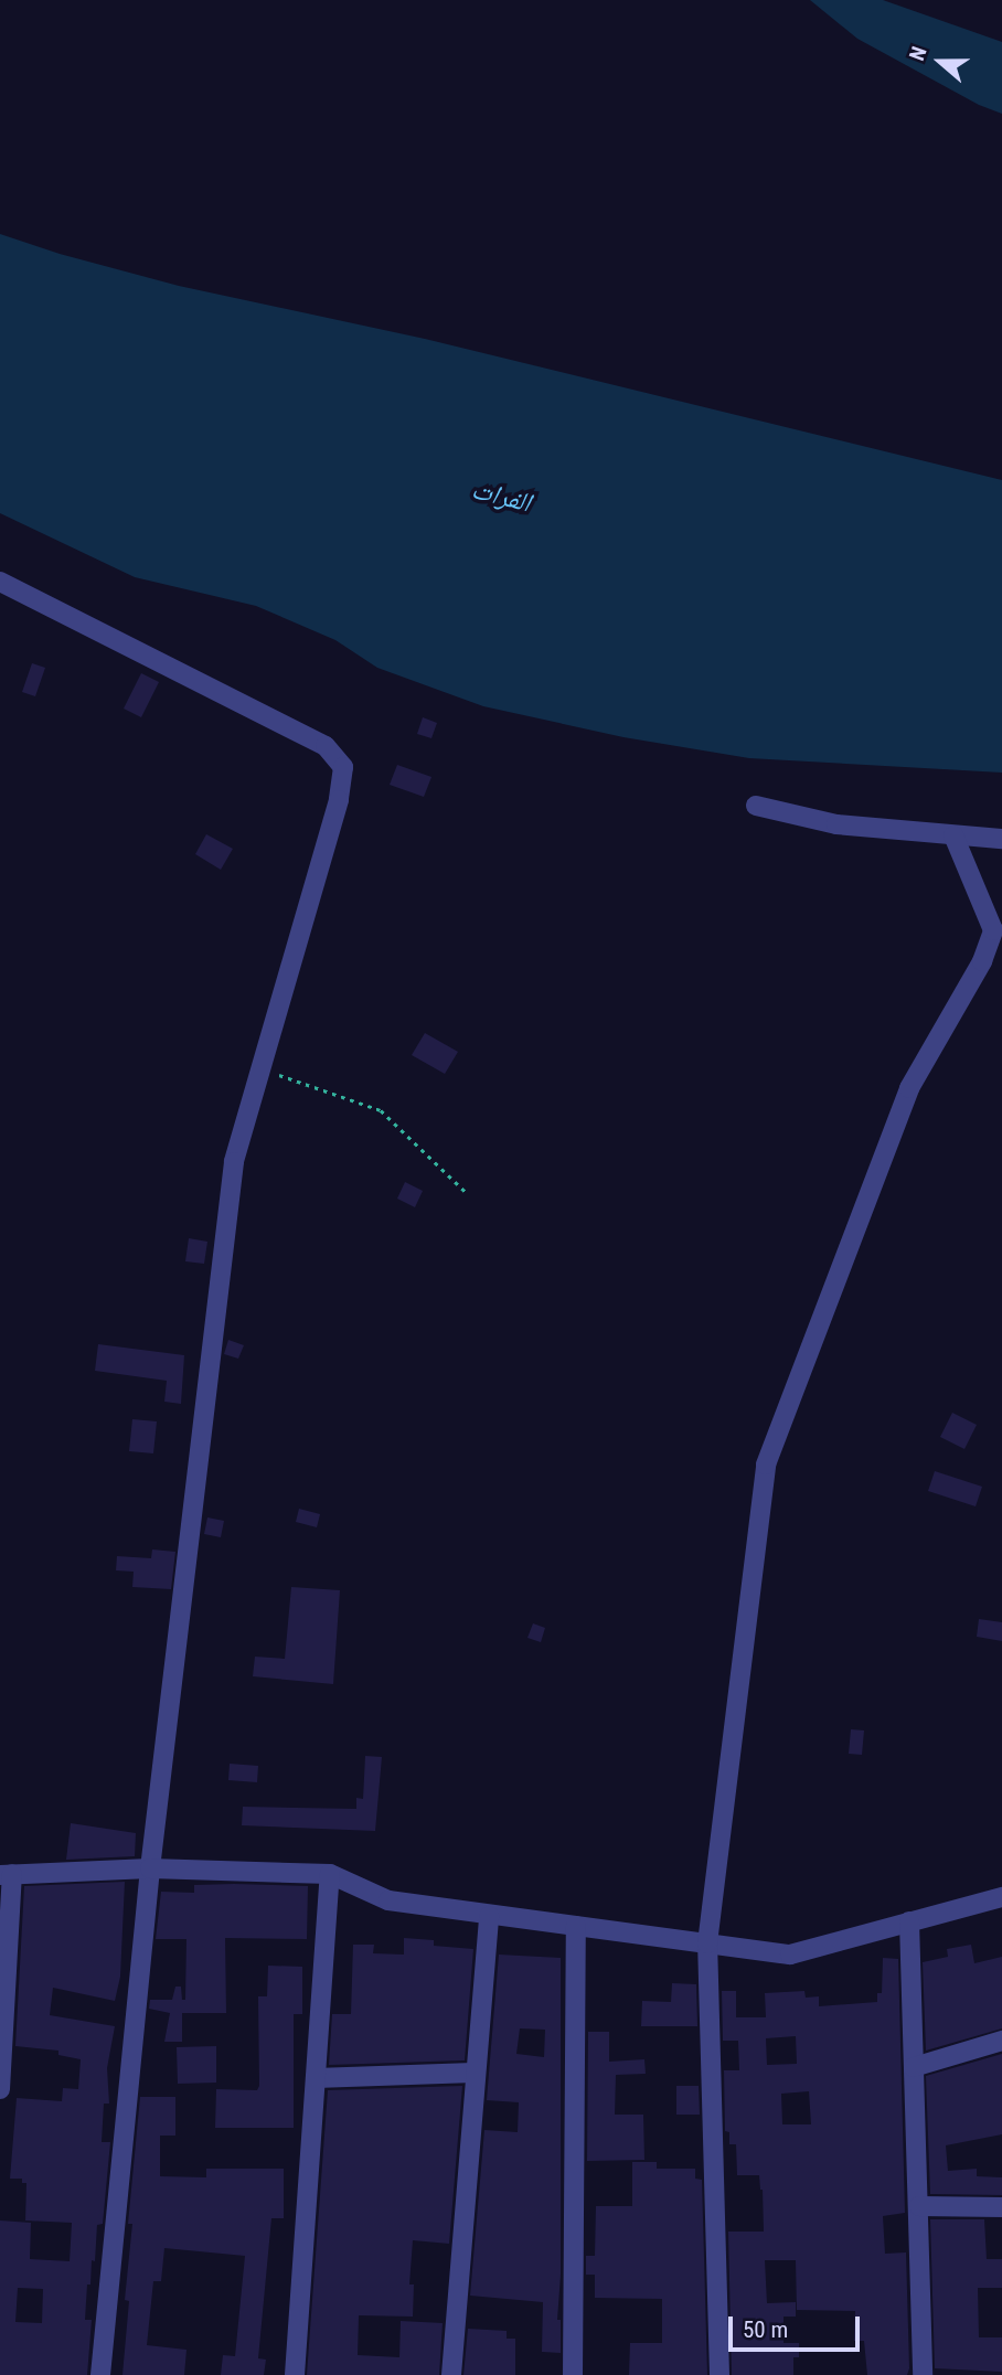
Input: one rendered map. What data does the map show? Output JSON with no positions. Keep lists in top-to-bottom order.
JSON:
{
  "water": ["الفرات"],
  "scale_bar": "50 m",
  "north": "left"
}
